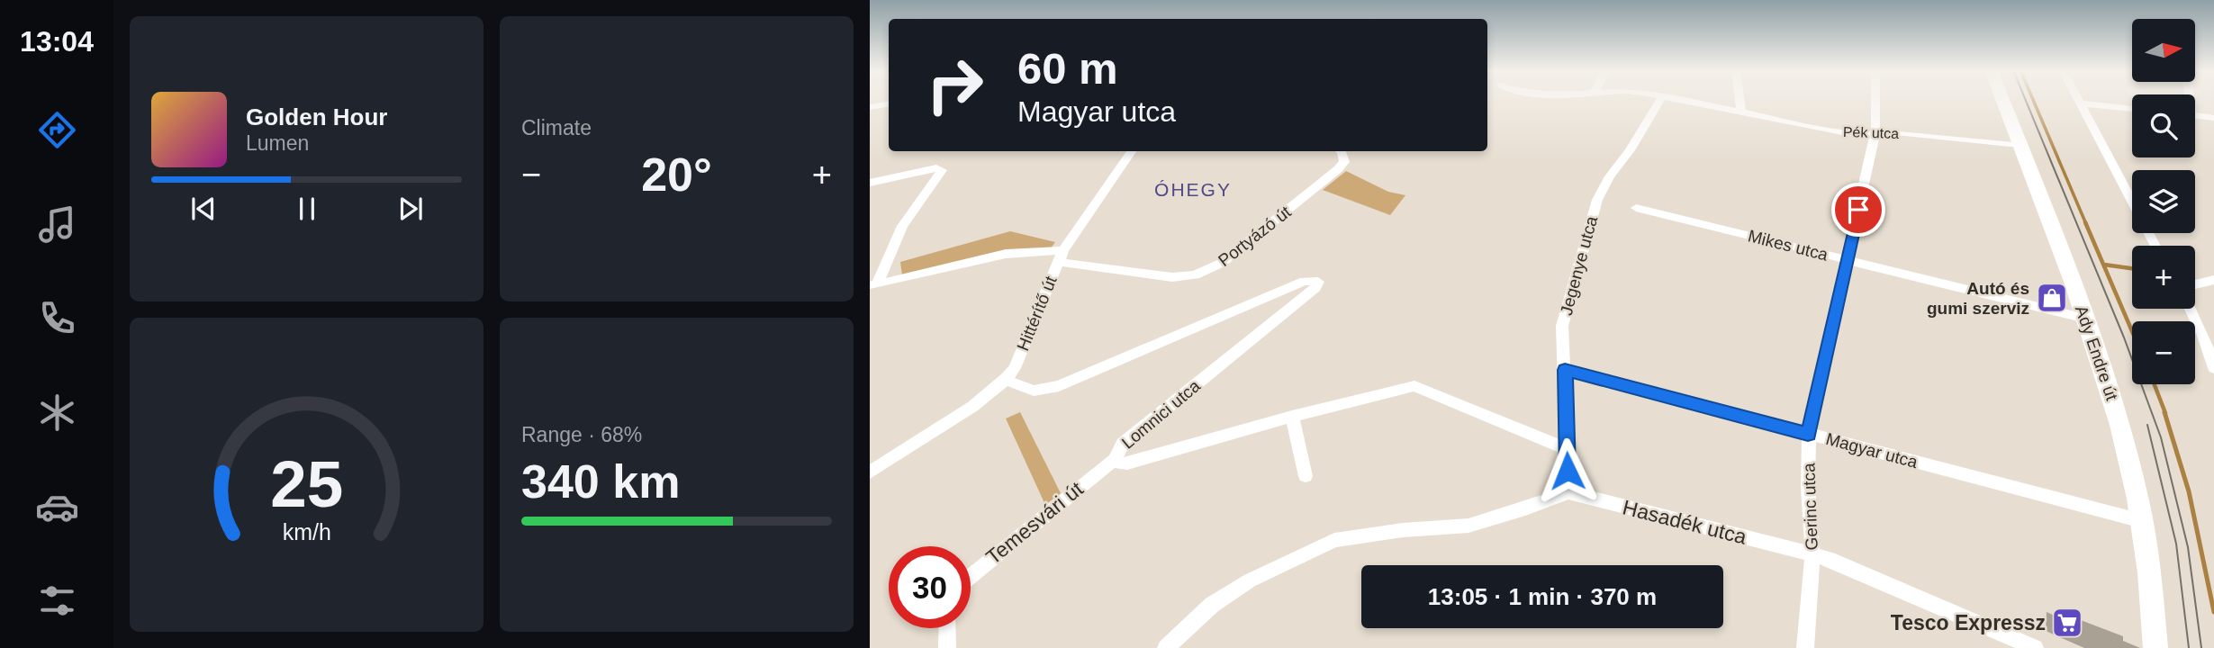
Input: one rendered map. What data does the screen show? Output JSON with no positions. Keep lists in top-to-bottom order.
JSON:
{
  "streets": {
    "street": [
      "Pék utca",
      "Portyázó út",
      "Mikes utca",
      "Jegenye utca",
      "Hittérítő út",
      "Ady Endre út",
      "Lomnici utca",
      "Magyar utca",
      "Gerinc utca",
      "Hasadék utca",
      "Temesvári út"
    ]
  },
  "crossings": [
    ["Pék utca", "Ady Endre út"],
    ["Pék utca", "Gerinc utca"],
    ["Portyázó út", "Hittérítő út"],
    ["Mikes utca", "Ady Endre út"],
    ["Mikes utca", "Gerinc utca"],
    ["Jegenye utca", "Lomnici utca"],
    ["Jegenye utca", "Magyar utca"],
    ["Jegenye utca", "Hasadék utca"],
    ["Hittérítő út", "Lomnici utca"],
    ["Ady Endre út", "Magyar utca"],
    ["Lomnici utca", "Temesvári út"],
    ["Magyar utca", "Gerinc utca"],
    ["Gerinc utca", "Hasadék utca"]
  ],
  "districts": ["ÓHEGY"],
  "places": {
    "shop": ["Autó és gumi szerviz"],
    "supermarket": ["Tesco Expressz"]
  },
  "north": "right",
  "page": {
    "tabs": "13:04",
    "tile": [
      "Climate",
      ["Range · 68%", "340 km"]
    ],
    "map_buttons": ["+", "−"],
    "turn": ["60 m", "Magyar utca"],
    "song": ["Golden Hour", "Lumen"],
    "heat": ["−", "20°", "+"],
    "limit": "30",
    "trip": "13:05 · 1 min · 370 m",
    "gauge": ["25", "km/h"]
  }
}
